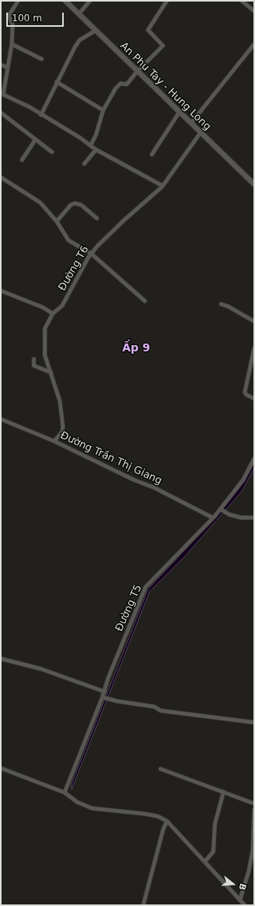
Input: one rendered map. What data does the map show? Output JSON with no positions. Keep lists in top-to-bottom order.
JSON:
{
  "streets": {
    "street": [
      "An Phu Tay - Hung Long",
      "Đường T6",
      "Đường Trần Thị Giang",
      "Đường T5"
    ]
  },
  "crossings": [
    ["An Phu Tay - Hung Long", "Đường T6"],
    ["Đường T6", "Đường Trần Thị Giang"],
    ["Đường Trần Thị Giang", "Đường T5"]
  ],
  "districts": ["Ấp 9"],
  "scale_bar": "100 m",
  "north": "right"
}
